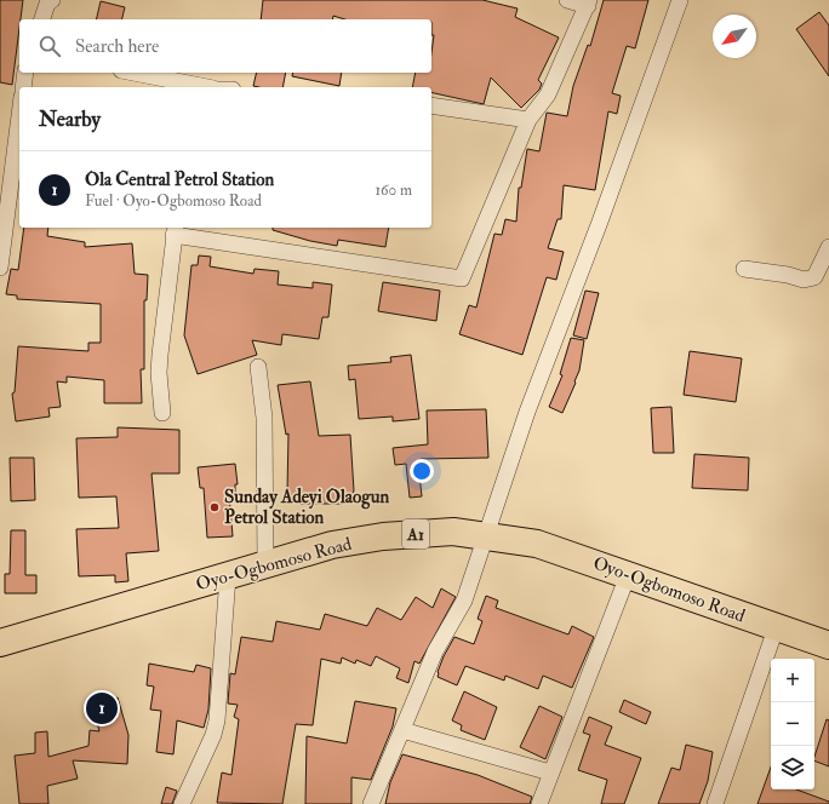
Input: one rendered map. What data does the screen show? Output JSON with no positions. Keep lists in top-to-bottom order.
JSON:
{
  "streets": {
    "highway": ["A1", "Oyo-Ogbomoso Road"]
  },
  "places": ["Sunday Adeyi Olaogun Petrol Station"],
  "north": "bottom left",
  "page": {
    "search": "Search here",
    "heading": "Nearby",
    "list": [
      {
        "mark": "1",
        "name": "Ola Central Petrol Station",
        "note": "Fuel · Oyo-Ogbomoso Road",
        "value": "160 m"
      }
    ],
    "map_buttons": ["+", "−"],
    "pins": "1"
  }
}
